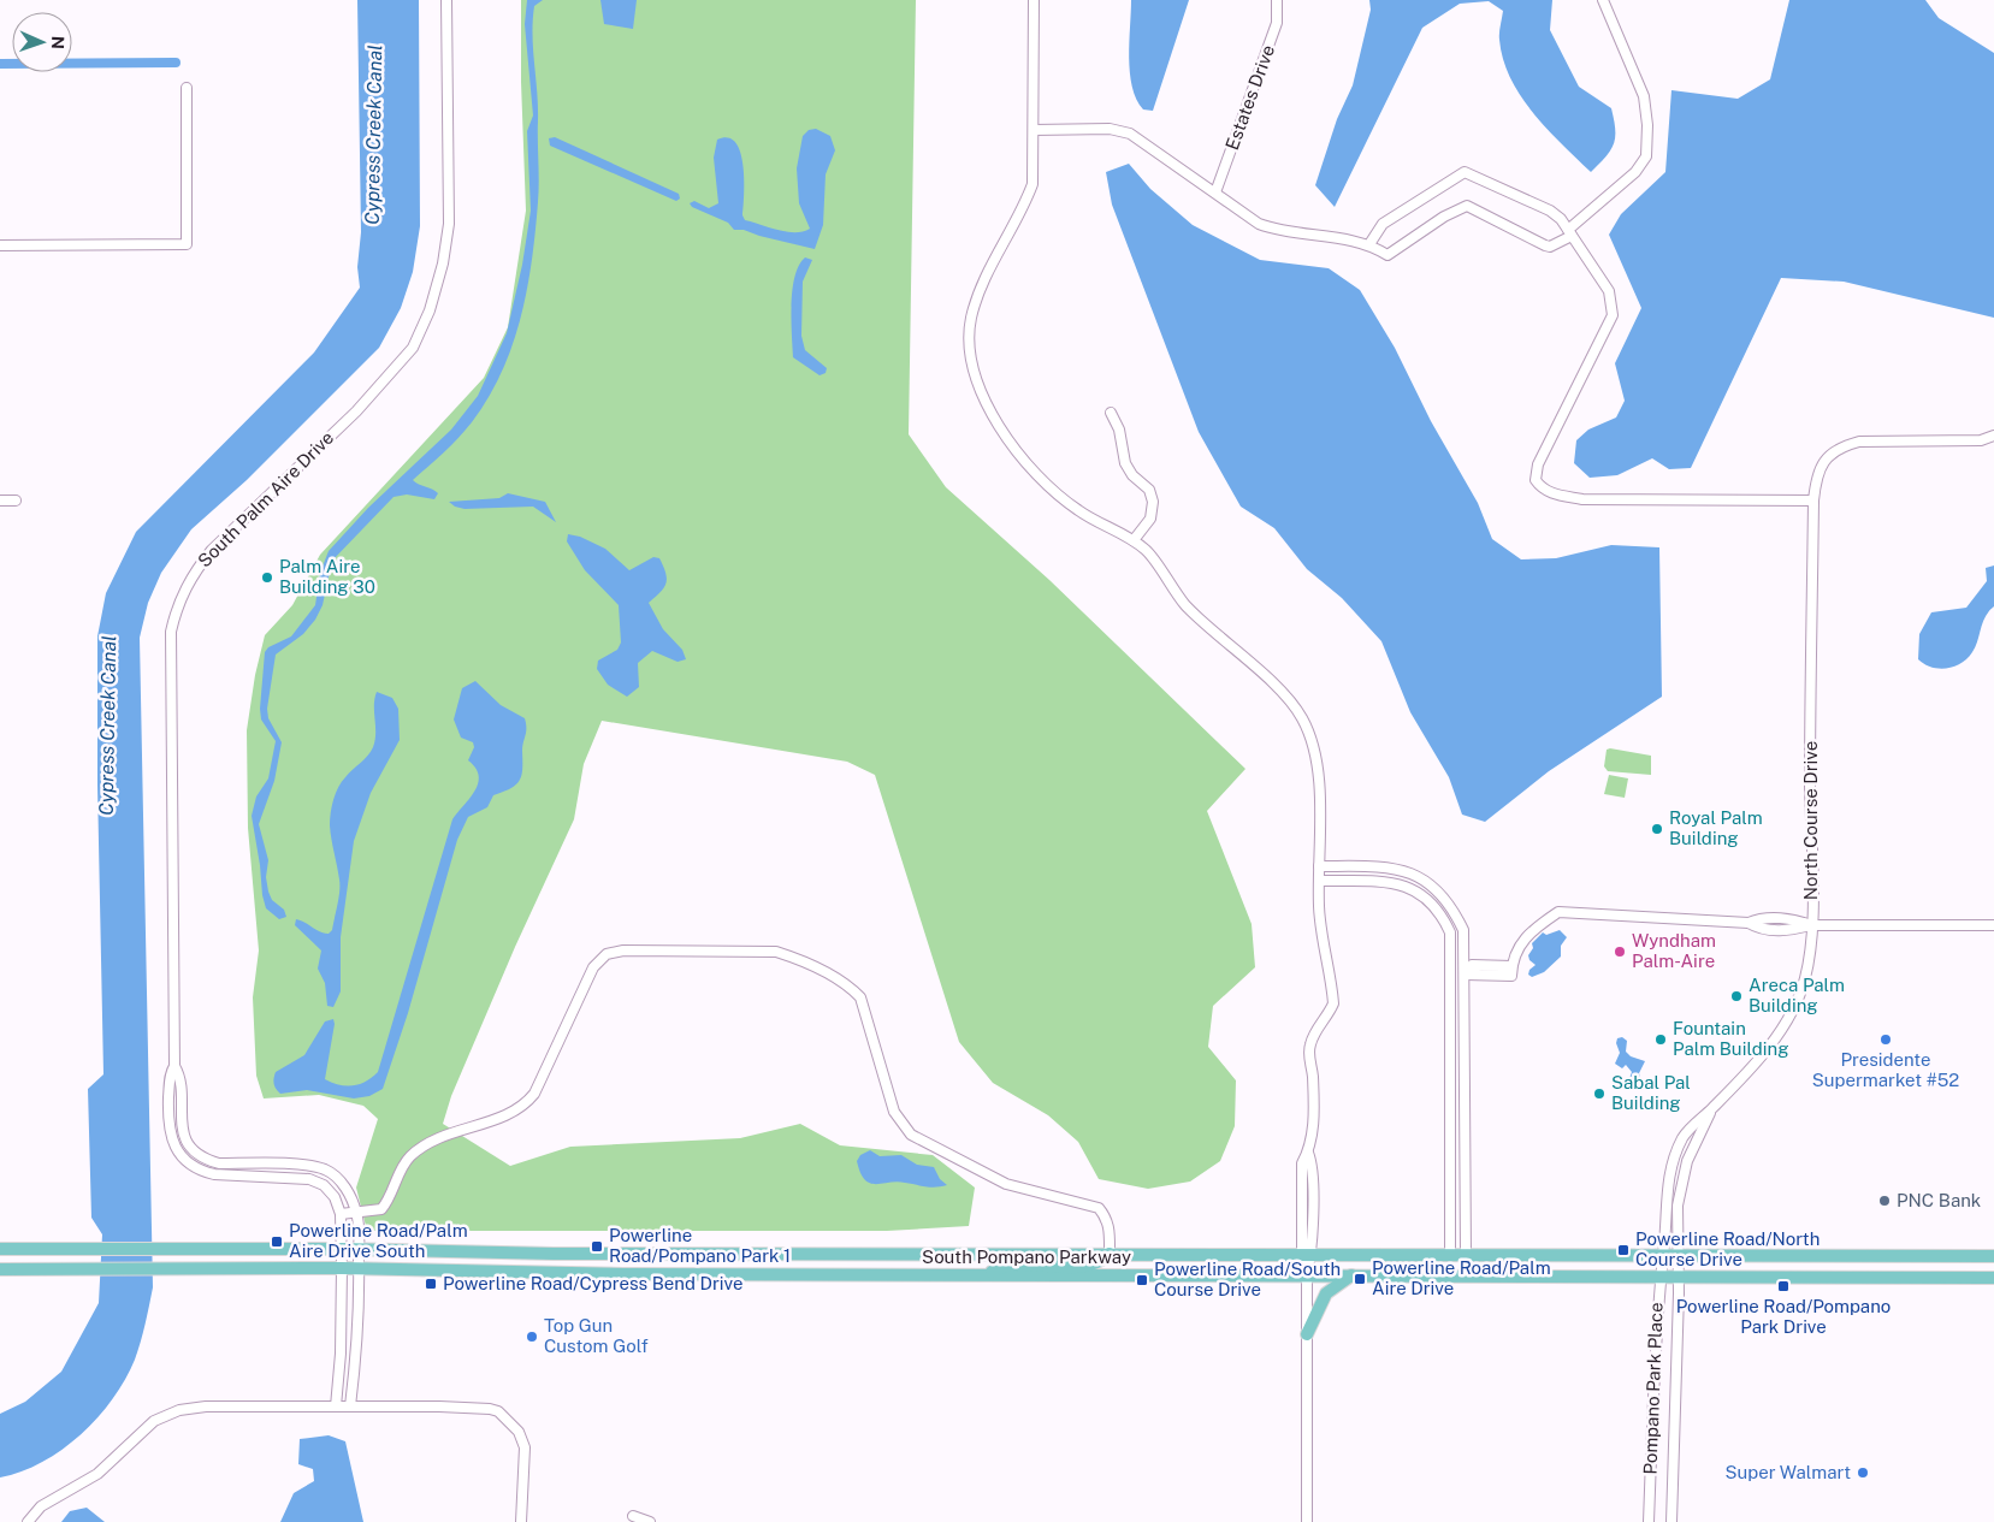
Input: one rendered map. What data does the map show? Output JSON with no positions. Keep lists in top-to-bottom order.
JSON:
{
  "streets": {
    "main road": ["South Pompano Parkway"],
    "street": [
      "Estates Drive",
      "South Palm Aire Drive",
      "North Course Drive",
      "Pompano Park Place"
    ]
  },
  "crossings": [
    ["South Palm Aire Drive", "South Pompano Parkway"],
    ["North Course Drive", "South Pompano Parkway"],
    ["North Course Drive", "Pompano Park Place"],
    ["South Pompano Parkway", "Pompano Park Place"]
  ],
  "water": ["Cypress Creek Canal"],
  "places": {
    "other": [
      "Palm Aire Building 30",
      "Royal Palm Building",
      "Wyndham Palm-Aire",
      "Areca Palm Building",
      "Fountain Palm Building",
      "Presidente Supermarket #52",
      "Sabal Pal Building",
      "PNC Bank",
      "Top Gun Custom Golf",
      "Super Walmart"
    ],
    "transit": [
      "Powerline Road/Palm Aire Drive South",
      "Powerline Road/Pompano Park 1",
      "Powerline Road/North Course Drive",
      "Powerline Road/Palm Aire Drive",
      "Powerline Road/South Course Drive",
      "Powerline Road/Cypress Bend Drive",
      "Powerline Road/Pompano Park Drive"
    ]
  },
  "north": "right"
}
